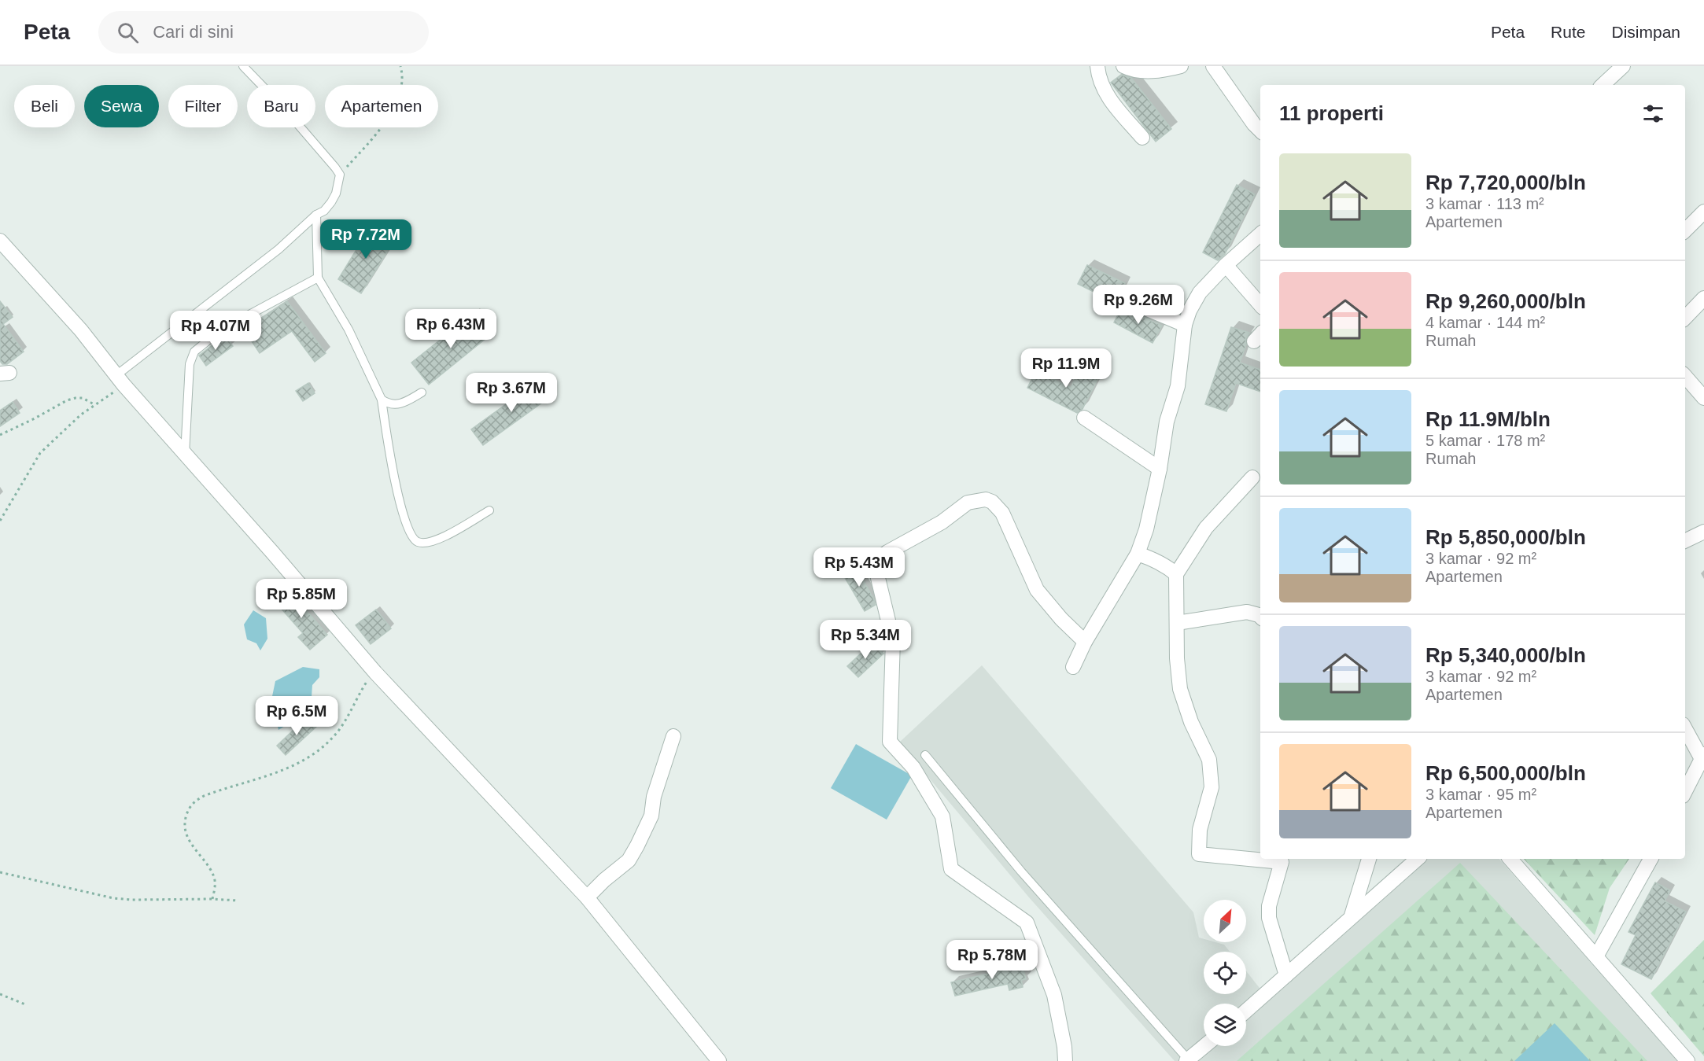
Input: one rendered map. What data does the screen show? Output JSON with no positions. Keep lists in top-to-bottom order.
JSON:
{
  "north": "top right",
  "page": {
    "header": "Peta",
    "search": "Cari di sini",
    "nav": ["Peta", "Rute", "Disimpan"],
    "chip": [
      "Beli",
      "Sewa",
      "Filter",
      "Baru",
      "Apartemen"
    ],
    "heading": "11 properti",
    "list": [
      {
        "name": "Rp 7,720,000/bln",
        "note": "3 kamar · 113 m² · Apartemen"
      },
      {
        "name": "Rp 9,260,000/bln",
        "note": "4 kamar · 144 m² · Rumah"
      },
      {
        "name": "Rp 11.9M/bln",
        "note": "5 kamar · 178 m² · Rumah"
      },
      {
        "name": "Rp 5,850,000/bln",
        "note": "3 kamar · 92 m² · Apartemen"
      },
      {
        "name": "Rp 5,340,000/bln",
        "note": "3 kamar · 92 m² · Apartemen"
      },
      {
        "name": "Rp 6,500,000/bln",
        "note": "3 kamar · 95 m² · Apartemen"
      }
    ],
    "price": [
      "Rp 7.72M",
      "Rp 9.26M",
      "Rp 6.43M",
      "Rp 4.07M",
      "Rp 11.9M",
      "Rp 3.67M",
      "Rp 5.43M",
      "Rp 5.85M",
      "Rp 5.34M",
      "Rp 6.5M",
      "Rp 5.78M"
    ]
  }
}
